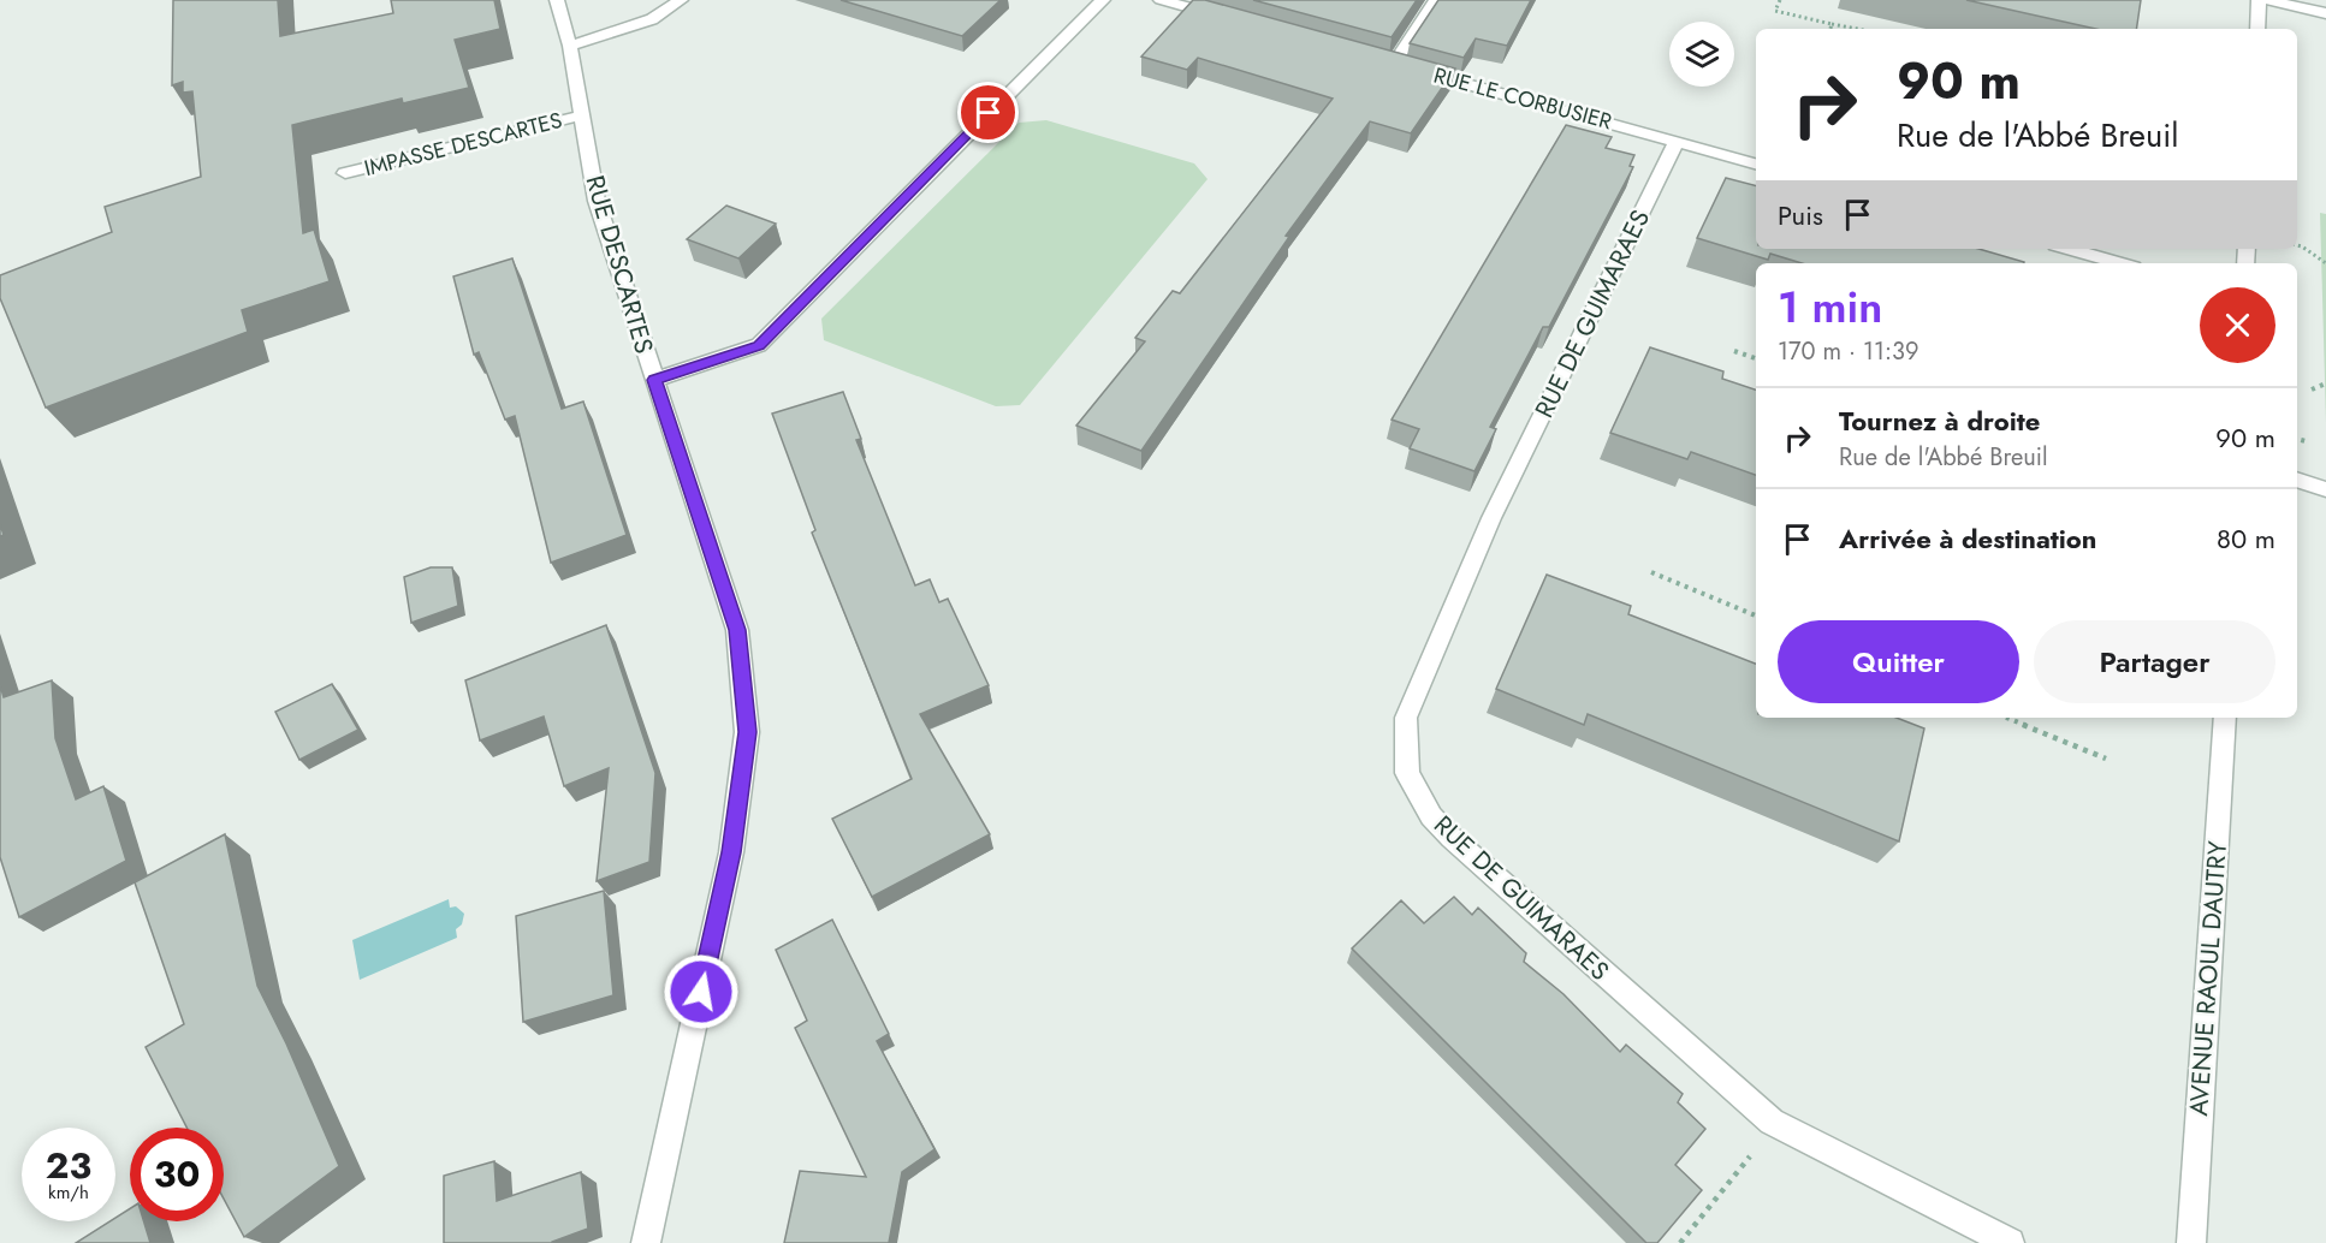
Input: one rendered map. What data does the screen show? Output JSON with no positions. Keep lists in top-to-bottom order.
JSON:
{
  "streets": {
    "street": [
      "RUE LE CORBUSIER",
      "IMPASSE DESCARTES",
      "RUE DESCARTES",
      "RUE DE GUIMARAES",
      "AVENUE RAOUL DAUTRY"
    ]
  },
  "crossings": [
    ["RUE LE CORBUSIER", "RUE DE GUIMARAES"],
    ["IMPASSE DESCARTES", "RUE DESCARTES"]
  ],
  "page": {
    "turn": ["90 m", "Rue de l'Abbé Breuil"],
    "then": "Puis",
    "heading": ["1 min", "170 m · 11:39"],
    "list": [
      {
        "name": "Tournez à droite",
        "note": "Rue de l'Abbé Breuil",
        "value": "90 m"
      },
      {
        "name": "Arrivée à destination",
        "value": "80 m"
      }
    ],
    "buttons": ["Quitter", "Partager"],
    "speed": "23 km/h",
    "limit": "30"
  }
}
